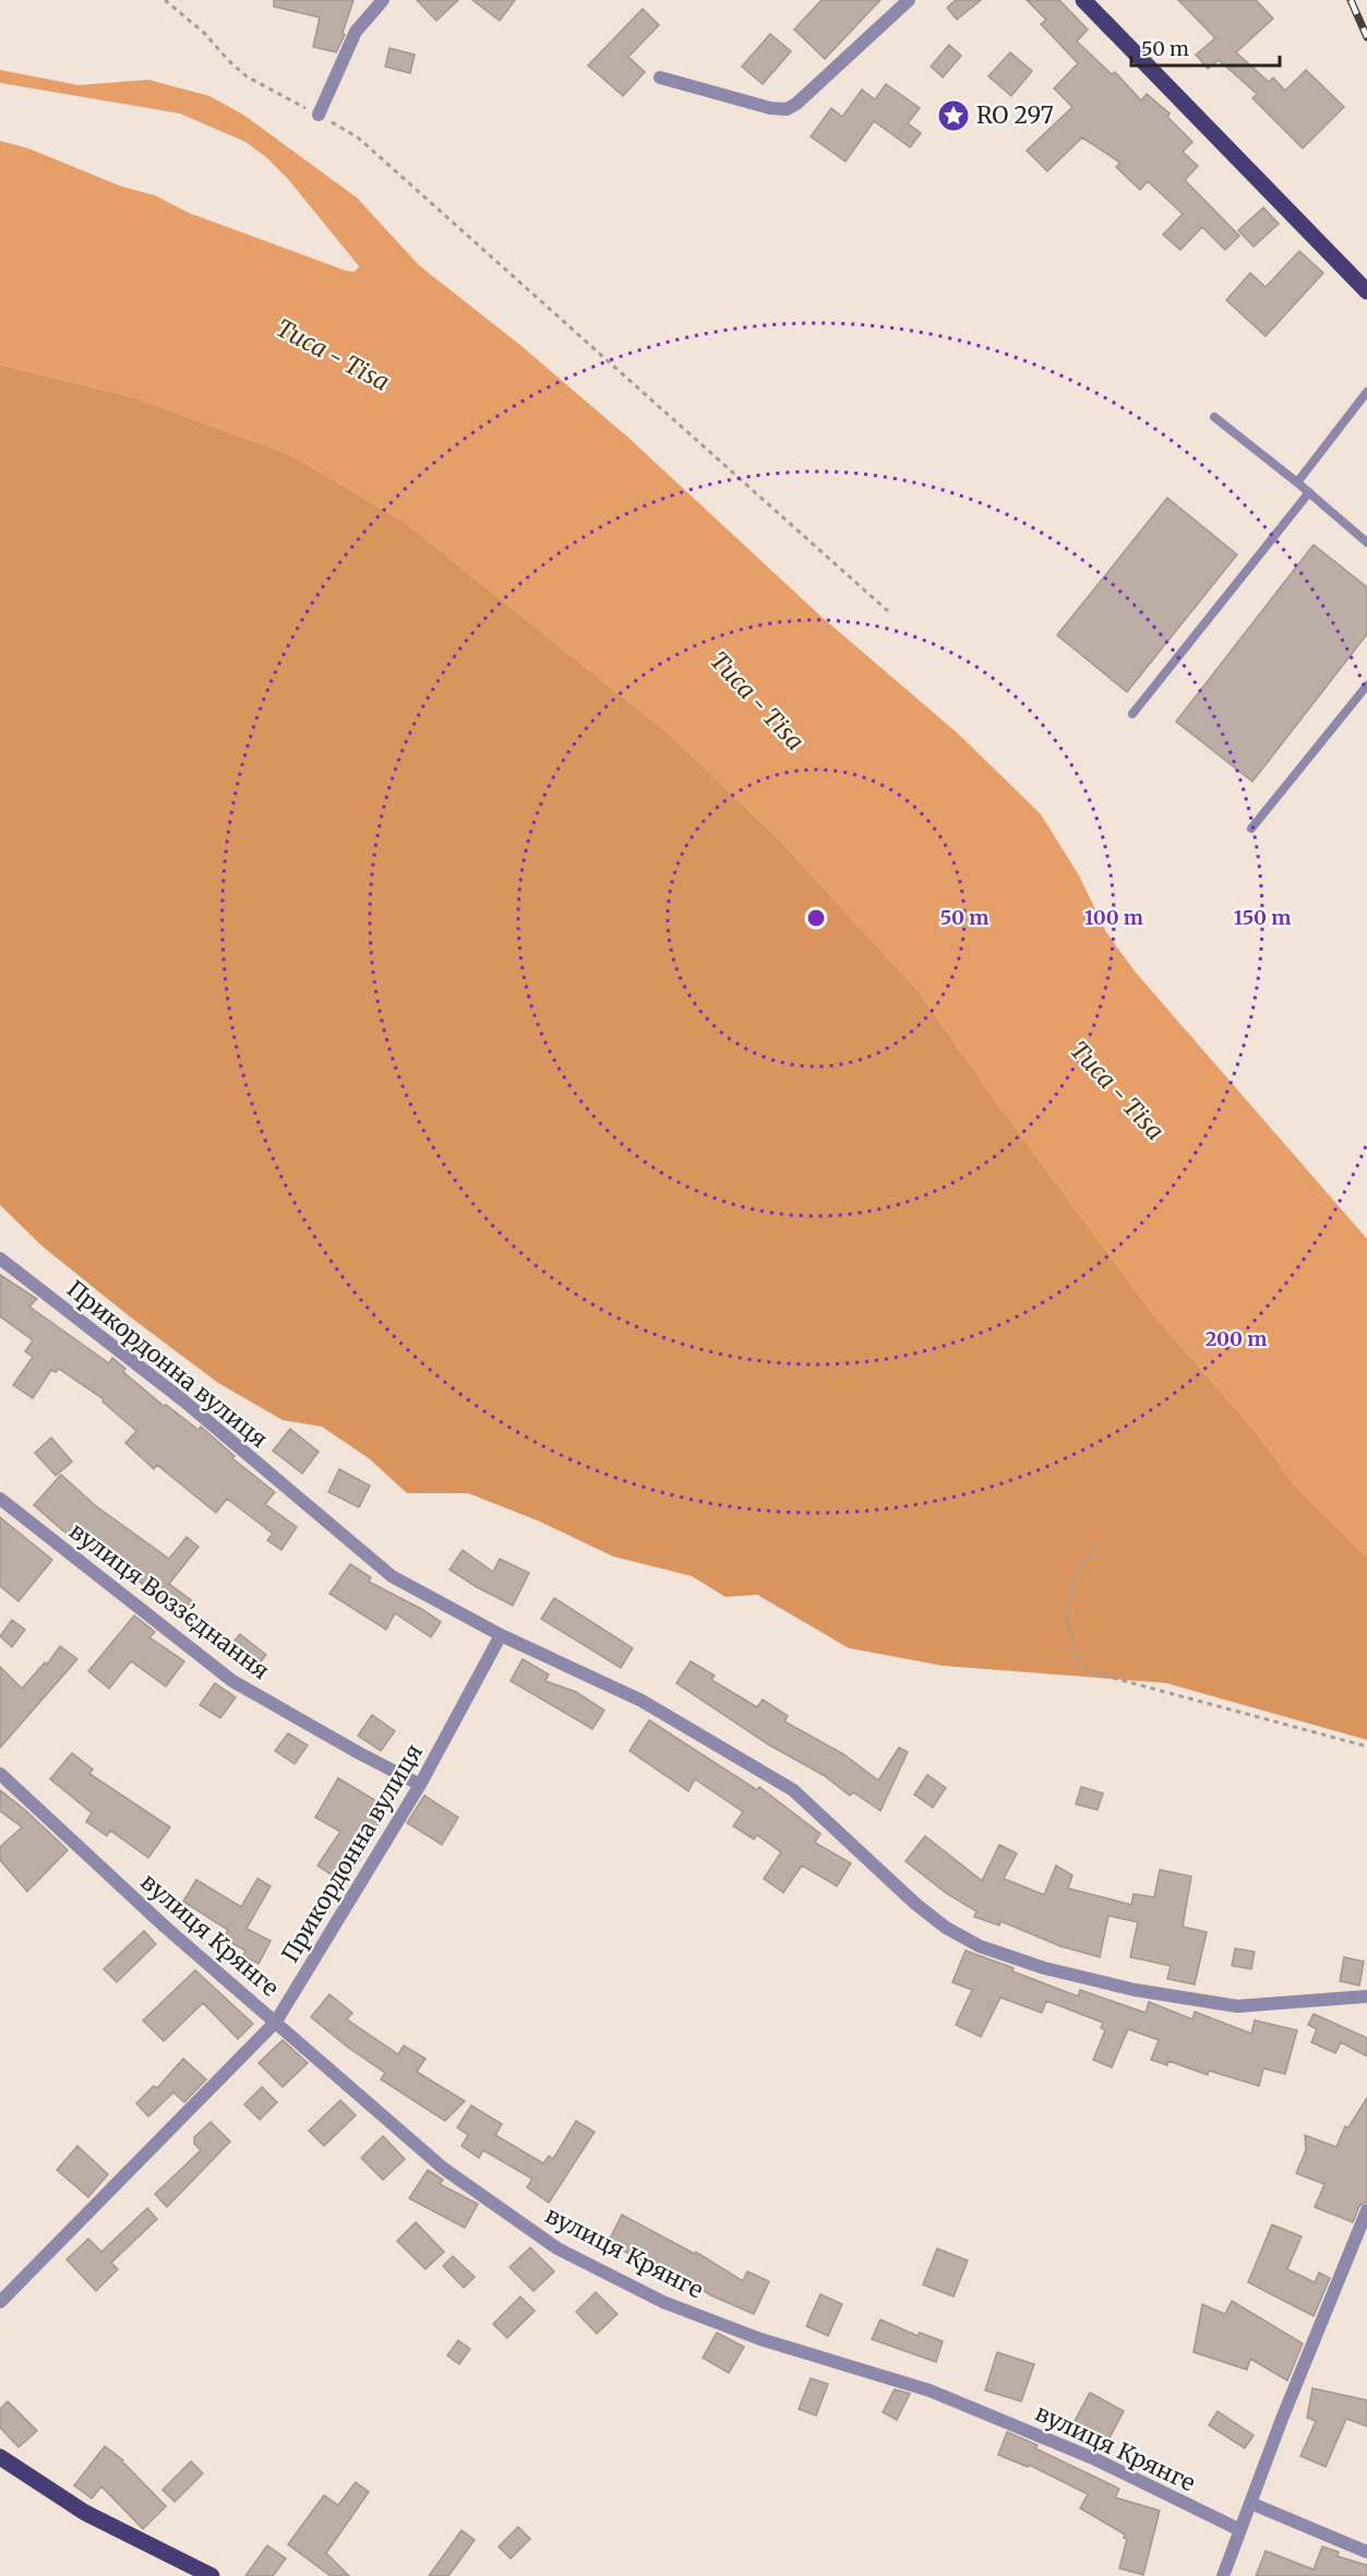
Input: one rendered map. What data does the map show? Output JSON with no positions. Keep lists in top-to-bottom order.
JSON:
{
  "streets": {
    "street": ["Прикордонна вулиця", "вулиця Воззʼєднання", "вулиця Крянге"]
  },
  "crossings": [
    ["Прикордонна вулиця", "вулиця Воззʼєднання"],
    ["Прикордонна вулиця", "вулиця Крянге"]
  ],
  "water": ["Тиса - Tisa"],
  "places": {
    "place": ["RO 297"]
  },
  "scale_bar": "50 m",
  "rings": [
    "50 m",
    "100 m",
    "150 m",
    "200 m"
  ]
}
